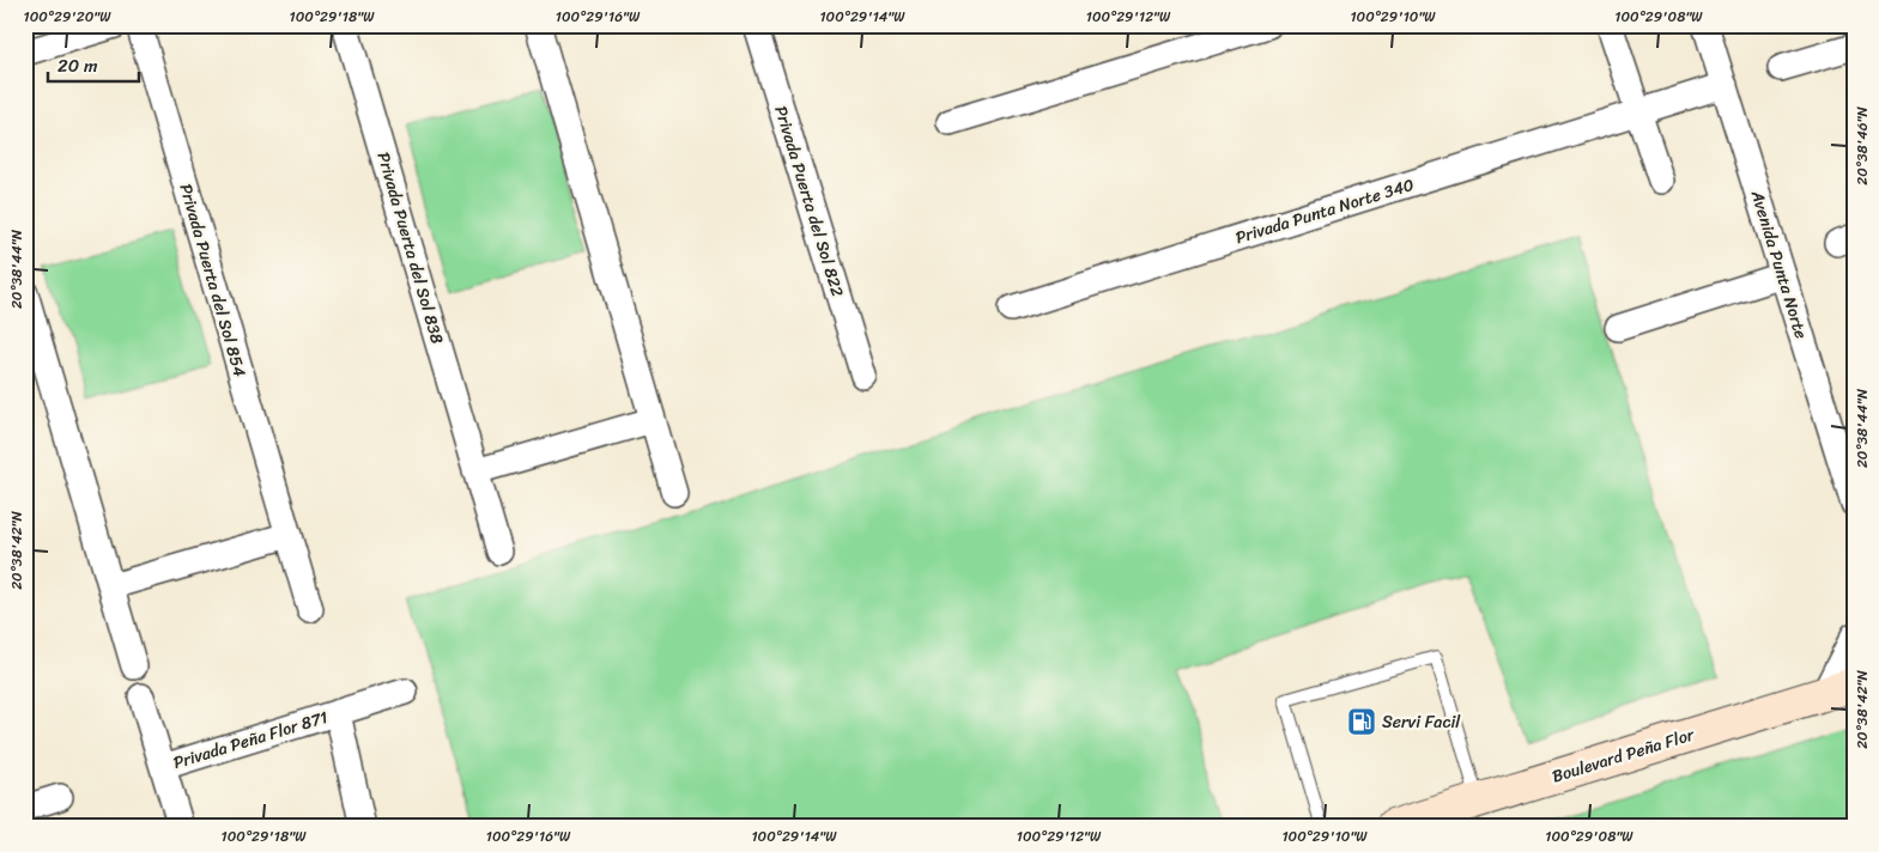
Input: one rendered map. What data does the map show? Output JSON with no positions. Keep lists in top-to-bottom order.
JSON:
{
  "streets": {
    "main road": ["Boulevard Peña Flor"],
    "street": [
      "Privada Puerta del Sol 822",
      "Privada Punta Norte 340",
      "Privada Puerta del Sol 838",
      "Avenida Punta Norte",
      "Privada Puerta del Sol 854",
      "Privada Peña Flor 871"
    ]
  },
  "crossings": [
    ["Privada Punta Norte 340", "Avenida Punta Norte"]
  ],
  "places": {
    "fuel station": ["Servi Facil"]
  },
  "scale_bar": "20 m",
  "coordinates": [
    "100°29'20\"W",
    "100°29'18\"W",
    "100°29'16\"W",
    "100°29'14\"W",
    "100°29'12\"W",
    "100°29'10\"W",
    "100°29'08\"W",
    "20°38'46\"N",
    "20°38'44\"N",
    "20°38'42\"N"
  ]
}
